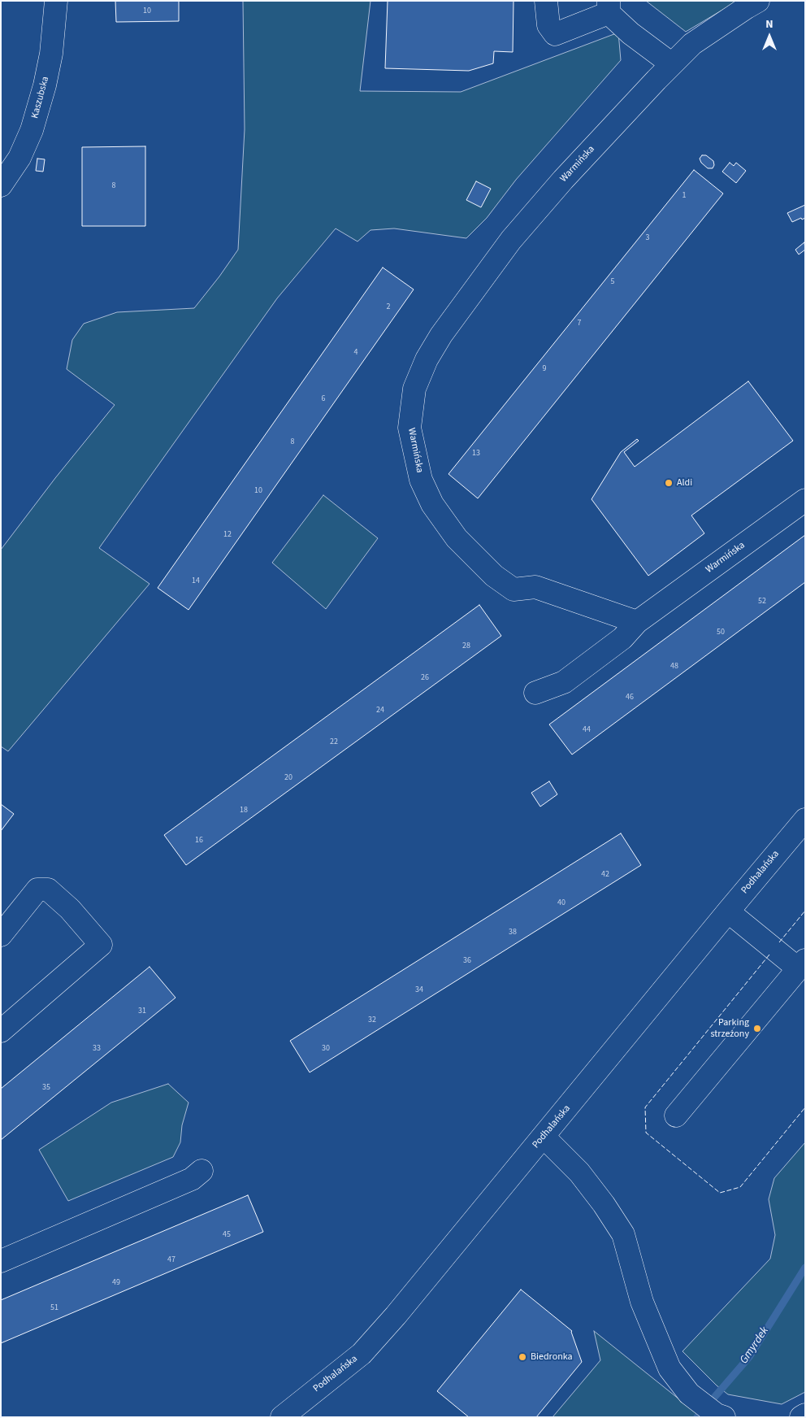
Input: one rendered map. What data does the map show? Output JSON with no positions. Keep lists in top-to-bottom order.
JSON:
{
  "streets": {
    "street": ["Kaszubska", "Warmińska", "Podhalańska"]
  },
  "water": ["Gmyrdek"],
  "places": ["Aldi", "Parking strzeżony", "Biedronka"],
  "house_numbers": [
    "10",
    "8",
    "1",
    "3",
    "5",
    "2",
    "7",
    "4",
    "9",
    "6",
    "8",
    "13",
    "10",
    "12",
    "14",
    "52",
    "50",
    "28",
    "48",
    "26",
    "46",
    "24",
    "44",
    "22",
    "20",
    "18",
    "16",
    "42",
    "40",
    "38",
    "36",
    "34",
    "31",
    "32",
    "33",
    "30",
    "35",
    "45",
    "47",
    "49",
    "51"
  ],
  "north": "top"
}
